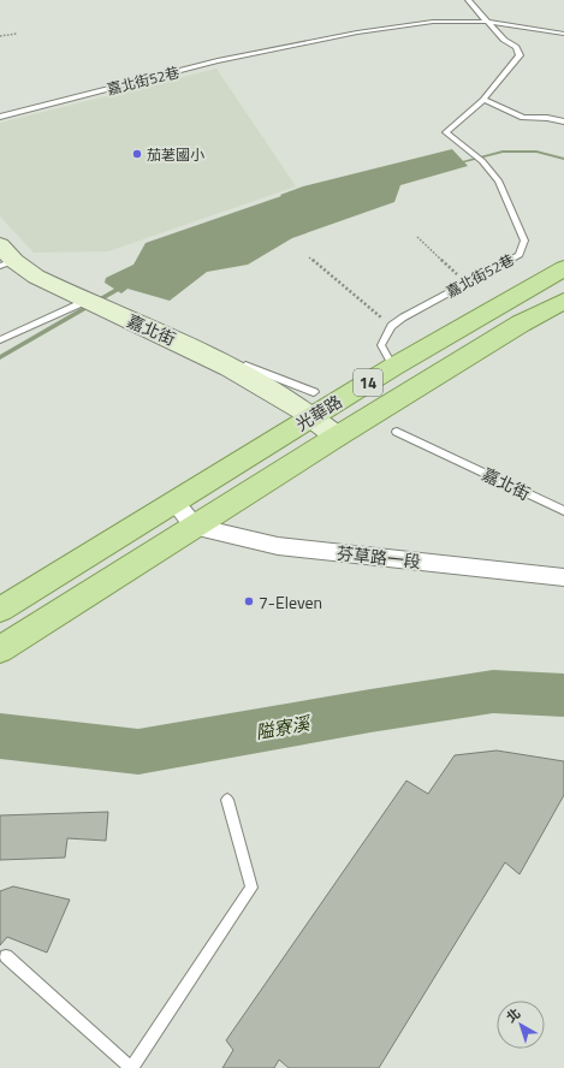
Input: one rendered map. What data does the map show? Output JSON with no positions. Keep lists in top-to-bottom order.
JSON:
{
  "streets": {
    "main road": ["14", "光華路"],
    "street": ["嘉北街", "芬草路一段"],
    "lane": ["嘉北街52巷"]
  },
  "crossings": [
    ["14", "光華路"],
    ["14", "芬草路一段"],
    ["光華路", "芬草路一段"]
  ],
  "water": ["隘寮溪"],
  "places": ["茄荖國小", "7-Eleven"],
  "north": "top left"
}
